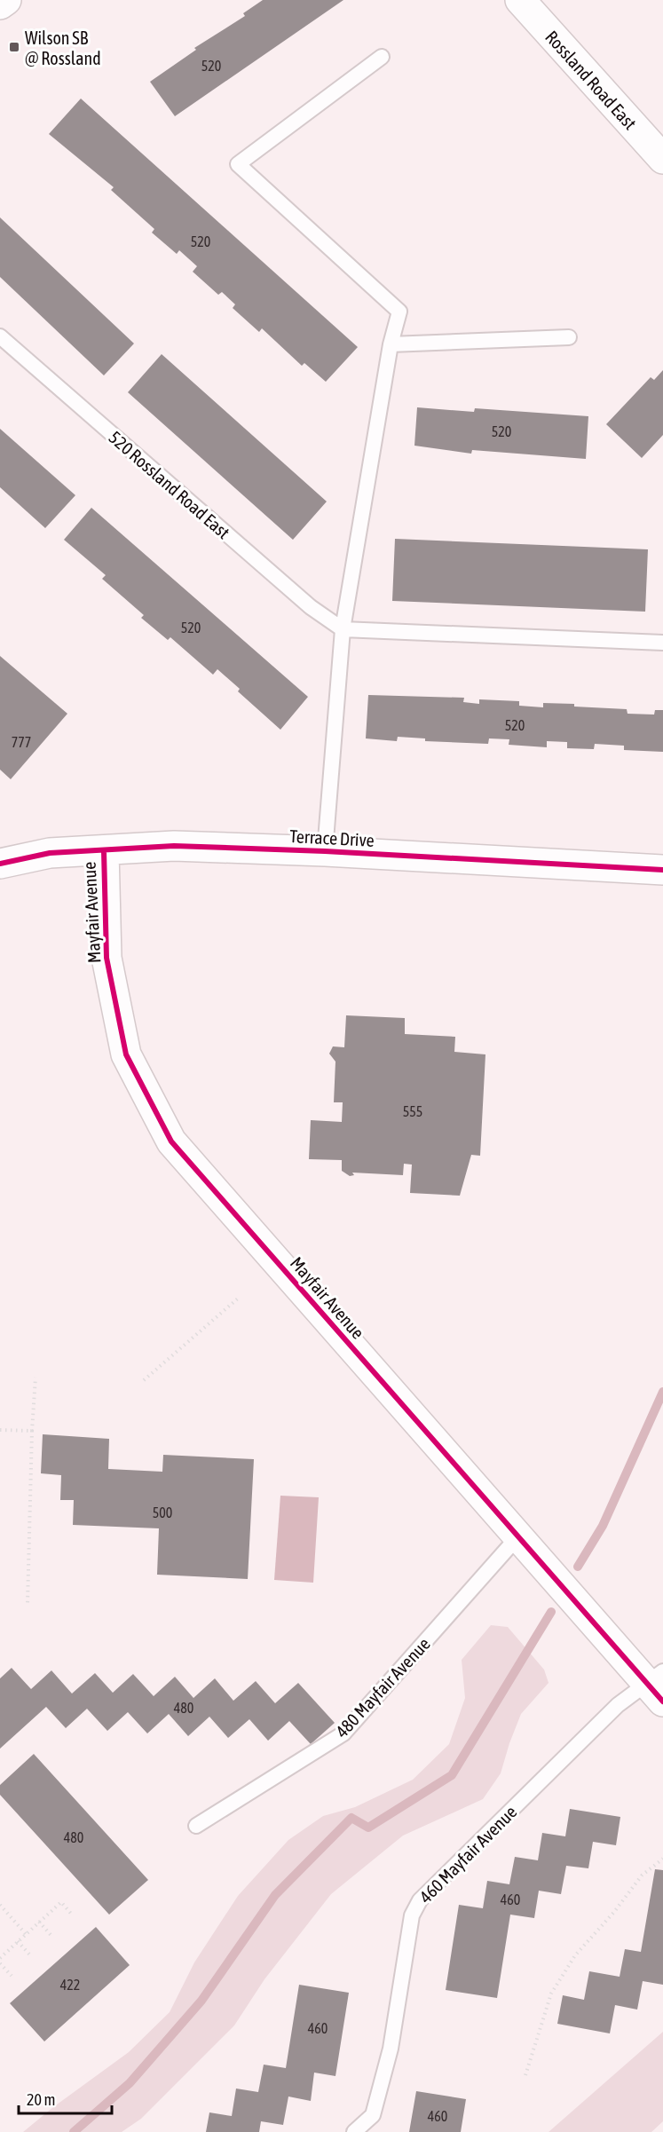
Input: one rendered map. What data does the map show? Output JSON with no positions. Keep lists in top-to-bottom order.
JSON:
{
  "streets": {
    "street": ["Rossland Road East", "Terrace Drive", "Mayfair Avenue"],
    "lane": ["520 Rossland Road East", "480 Mayfair Avenue", "460 Mayfair Avenue"]
  },
  "crossings": [
    ["Terrace Drive", "Mayfair Avenue"],
    ["Mayfair Avenue", "480 Mayfair Avenue"],
    ["Mayfair Avenue", "460 Mayfair Avenue"]
  ],
  "places": {
    "transit": ["Wilson SB @ Rossland"]
  },
  "house_numbers": [
    "520",
    "520",
    "520",
    "520",
    "520",
    "777",
    "555",
    "500",
    "480",
    "480",
    "460",
    "422",
    "460",
    "460"
  ],
  "scale_bar": "20 m"
}
